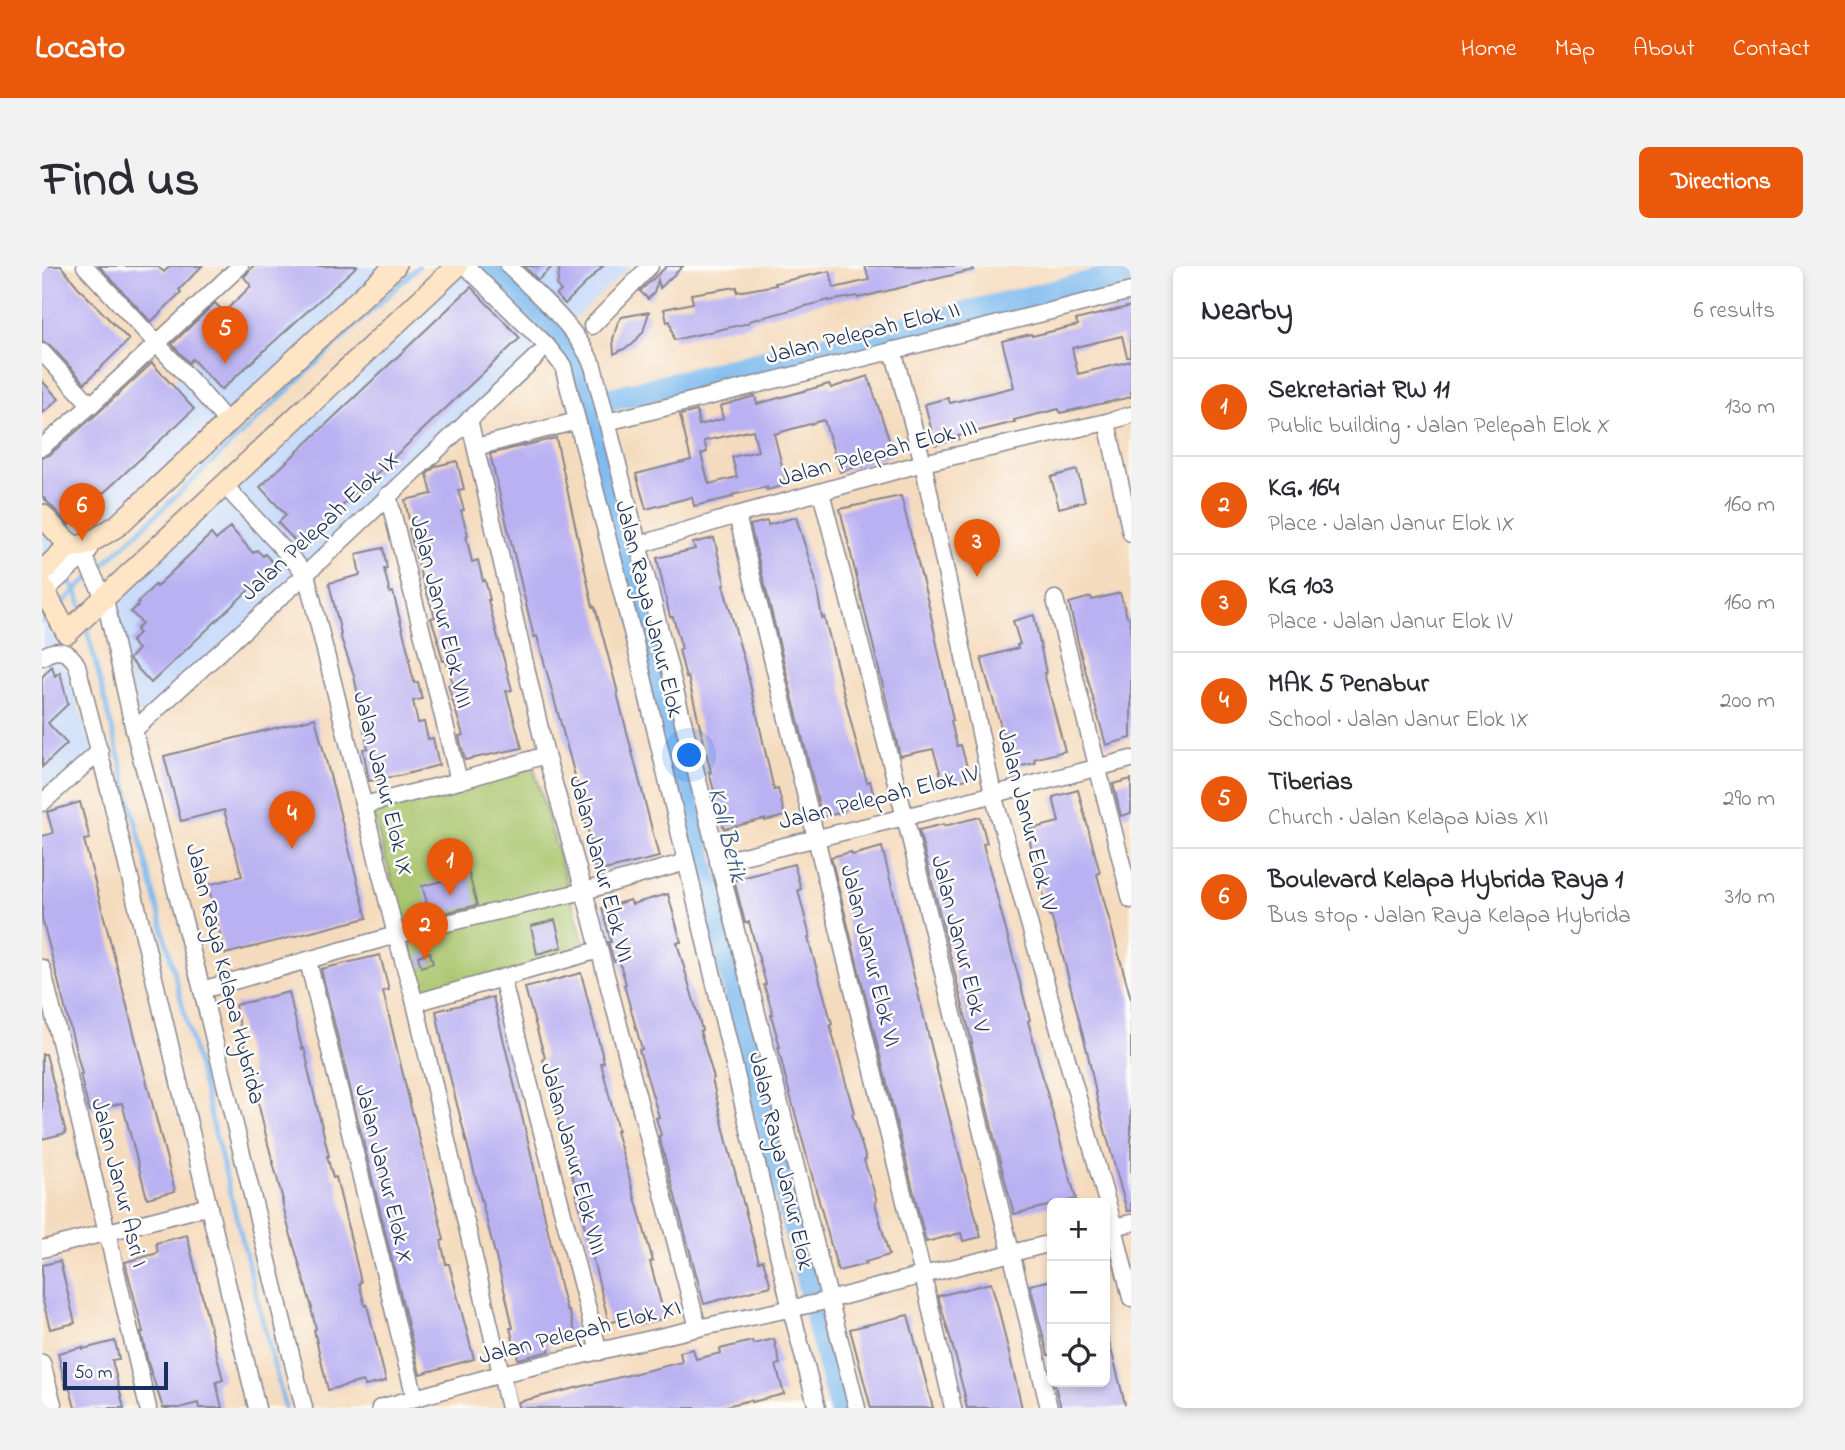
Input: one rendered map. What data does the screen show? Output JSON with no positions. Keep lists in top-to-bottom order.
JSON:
{
  "streets": {
    "main road": ["Jalan Raya Kelapa Hybrida"],
    "street": [
      "Jalan Pelepah Elok II",
      "Jalan Pelepah Elok III",
      "Jalan Pelepah Elok IX",
      "Jalan Raya Janur Elok",
      "Jalan Janur Elok VIII",
      "Jalan Janur Elok IX",
      "Jalan Pelepah Elok IV",
      "Jalan Janur Elok IV",
      "Jalan Janur Elok VII",
      "Jalan Janur Elok V",
      "Jalan Janur Elok VI",
      "Jalan Janur Elok X",
      "Jalan Janur Asri I",
      "Jalan Pelepah Elok XI"
    ]
  },
  "crossings": [
    ["Jalan Pelepah Elok II", "Jalan Raya Janur Elok"],
    ["Jalan Pelepah Elok II", "Jalan Janur Elok IV"],
    ["Jalan Pelepah Elok III", "Jalan Raya Janur Elok"],
    ["Jalan Pelepah Elok III", "Jalan Janur Elok IV"],
    ["Jalan Pelepah Elok III", "Jalan Janur Elok V"],
    ["Jalan Pelepah Elok III", "Jalan Janur Elok VI"],
    ["Jalan Pelepah Elok IX", "Jalan Janur Elok VIII"],
    ["Jalan Pelepah Elok IX", "Jalan Janur Elok IX"],
    ["Jalan Pelepah Elok IX", "Jalan Janur Elok VII"],
    ["Jalan Pelepah Elok IX", "Jalan Raya Kelapa Hybrida"],
    ["Jalan Raya Janur Elok", "Jalan Pelepah Elok IV"],
    ["Jalan Raya Janur Elok", "Jalan Pelepah Elok XI"],
    ["Jalan Janur Elok VIII", "Jalan Pelepah Elok XI"],
    ["Jalan Janur Elok IX", "Jalan Pelepah Elok XI"],
    ["Jalan Pelepah Elok IV", "Jalan Janur Elok IV"],
    ["Jalan Pelepah Elok IV", "Jalan Janur Elok V"],
    ["Jalan Pelepah Elok IV", "Jalan Janur Elok VI"],
    ["Jalan Janur Elok VII", "Jalan Pelepah Elok XI"],
    ["Jalan Janur Elok V", "Jalan Pelepah Elok XI"],
    ["Jalan Janur Elok VI", "Jalan Pelepah Elok XI"],
    ["Jalan Janur Elok X", "Jalan Pelepah Elok XI"]
  ],
  "water": ["Kali Betik"],
  "scale_bar": "50 m",
  "page": {
    "header": "Locato",
    "nav": [
      "Home",
      "Map",
      "About",
      "Contact"
    ],
    "title": "Find us",
    "buttons": "Directions",
    "heading": ["Nearby", "6 results"],
    "pins": [
      "5",
      "6",
      "3",
      "4",
      "1",
      "2"
    ],
    "list": [
      {
        "mark": "1",
        "name": "Sekretariat RW 11",
        "note": "Public building · Jalan Pelepah Elok X",
        "value": "130 m"
      },
      {
        "mark": "2",
        "name": "KG. 164",
        "note": "Place · Jalan Janur Elok IX",
        "value": "160 m"
      },
      {
        "mark": "3",
        "name": "KG 103",
        "note": "Place · Jalan Janur Elok IV",
        "value": "160 m"
      },
      {
        "mark": "4",
        "name": "MAK 5 Penabur",
        "note": "School · Jalan Janur Elok IX",
        "value": "200 m"
      },
      {
        "mark": "5",
        "name": "Tiberias",
        "note": "Church · Jalan Kelapa Nias XII",
        "value": "290 m"
      },
      {
        "mark": "6",
        "name": "Boulevard Kelapa Hybrida Raya 1",
        "note": "Bus stop · Jalan Raya Kelapa Hybrida",
        "value": "310 m"
      }
    ],
    "map_buttons": ["+", "−"],
    "scale": "50 m"
  }
}
